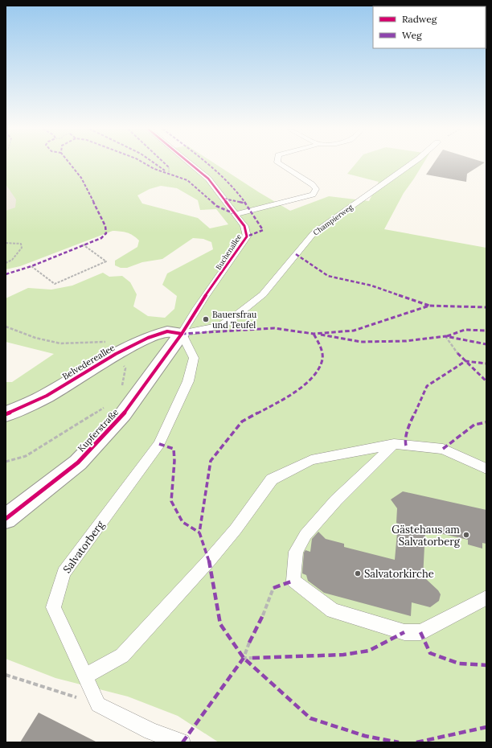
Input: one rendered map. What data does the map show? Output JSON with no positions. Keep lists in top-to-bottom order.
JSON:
{
  "streets": {
    "street": ["Belvedereallee", "Kupferstraße"],
    "lane": ["Champierweg", "Buchenallee", "Salvatorberg"]
  },
  "crossings": [
    ["Champierweg", "Buchenallee"],
    ["Champierweg", "Belvedereallee"],
    ["Champierweg", "Kupferstraße"],
    ["Champierweg", "Salvatorberg"],
    ["Buchenallee", "Belvedereallee"],
    ["Buchenallee", "Kupferstraße"],
    ["Buchenallee", "Salvatorberg"],
    ["Belvedereallee", "Kupferstraße"],
    ["Belvedereallee", "Salvatorberg"],
    ["Kupferstraße", "Salvatorberg"]
  ],
  "places": ["Bauersfrau und Teufel", "Gästehaus am Salvatorberg", "Salvatorkirche"],
  "legend": ["Radweg", "Weg"]
}
